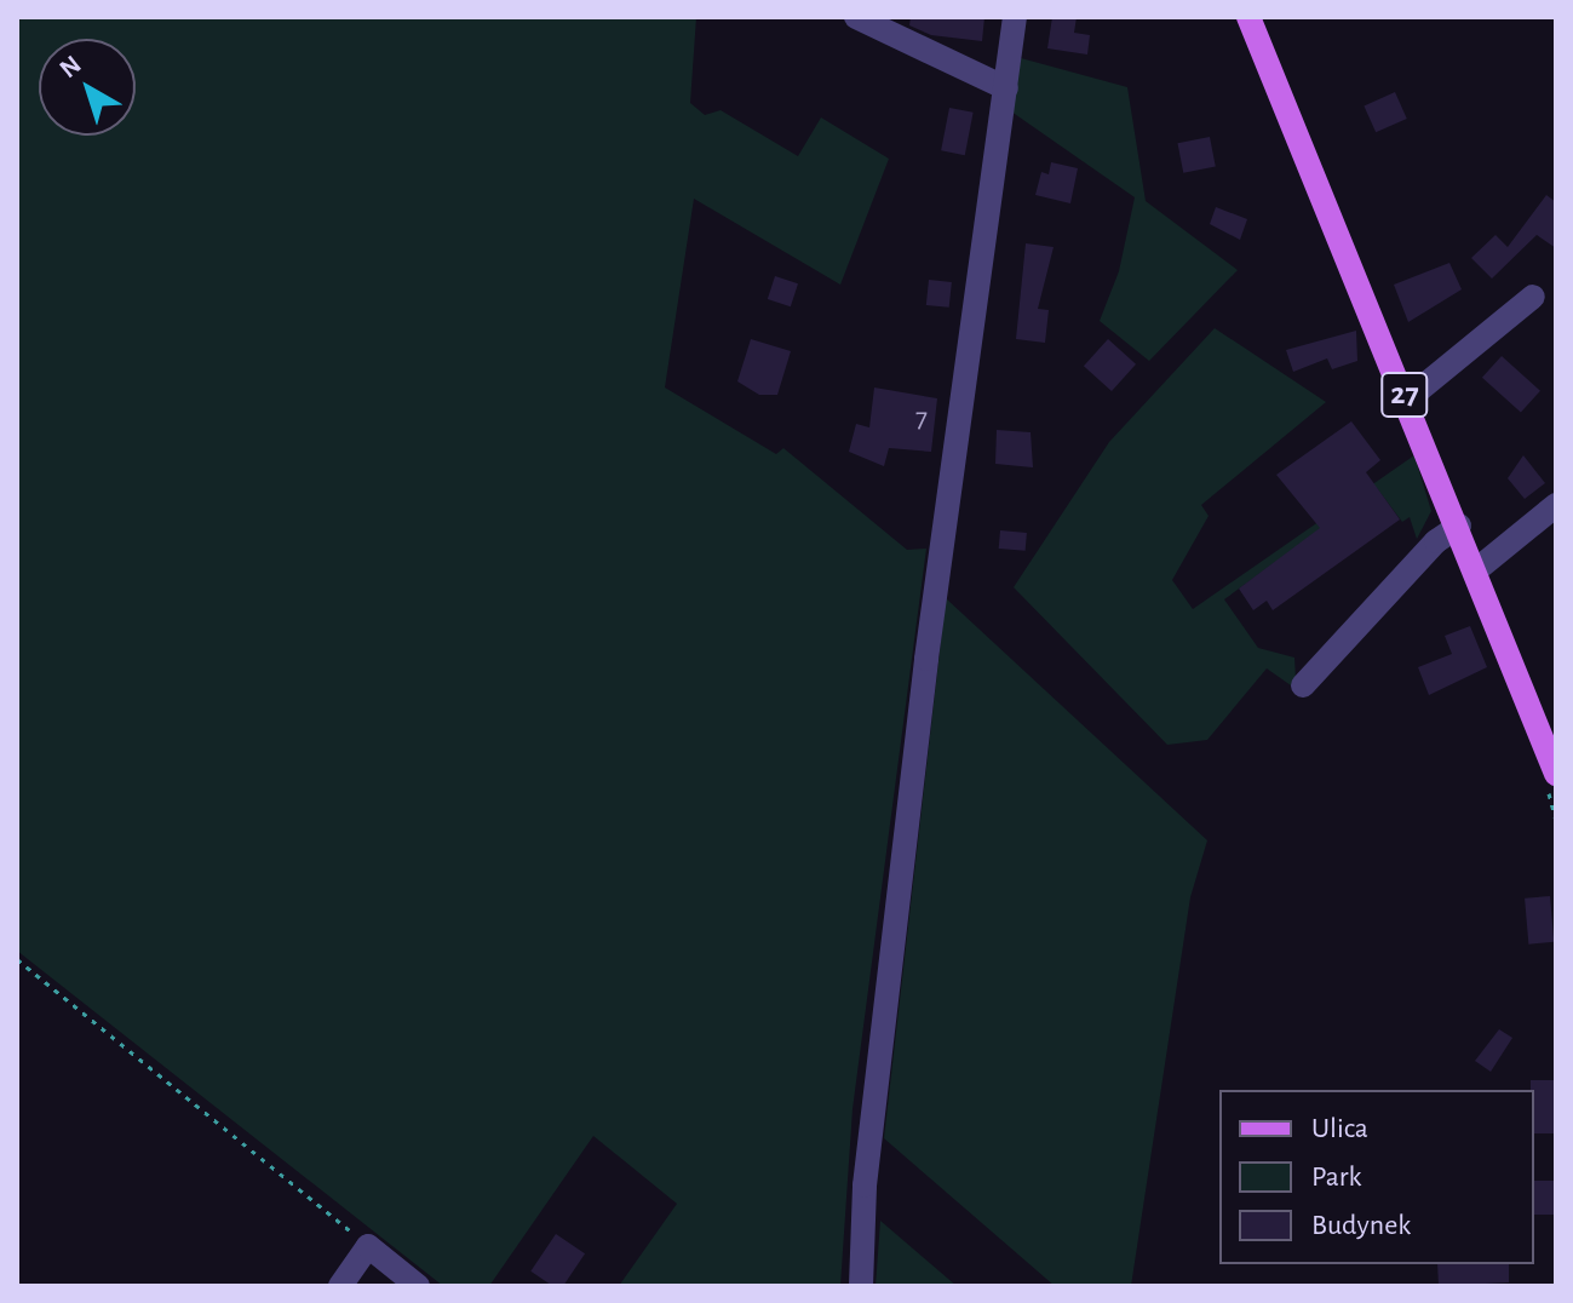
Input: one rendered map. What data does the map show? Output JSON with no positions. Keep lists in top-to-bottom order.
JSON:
{
  "streets": {
    "main road": ["27"]
  },
  "house_numbers": ["7"],
  "legend": ["Ulica", "Park", "Budynek"],
  "north": "top left"
}
